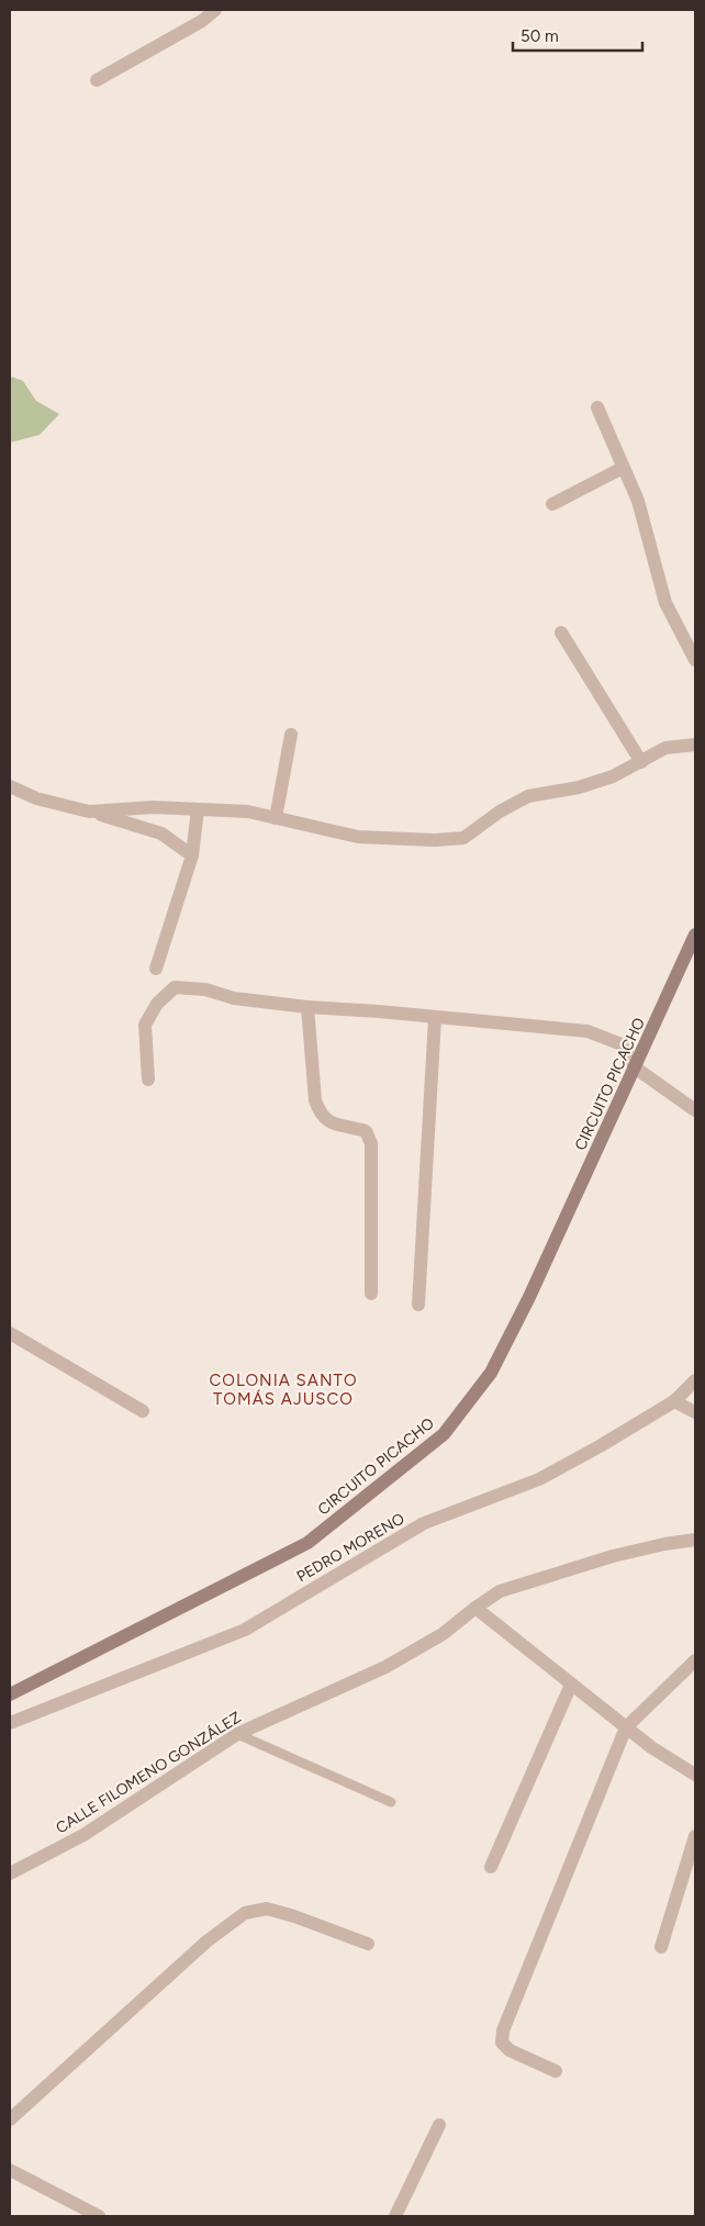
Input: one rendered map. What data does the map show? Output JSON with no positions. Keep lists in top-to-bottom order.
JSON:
{
  "streets": {
    "main road": ["CIRCUITO PICACHO"],
    "street": ["PEDRO MORENO", "CALLE FILOMENO GONZÁLEZ"]
  },
  "districts": ["COLONIA SANTO TOMÁS AJUSCO"],
  "scale_bar": "50 m"
}
